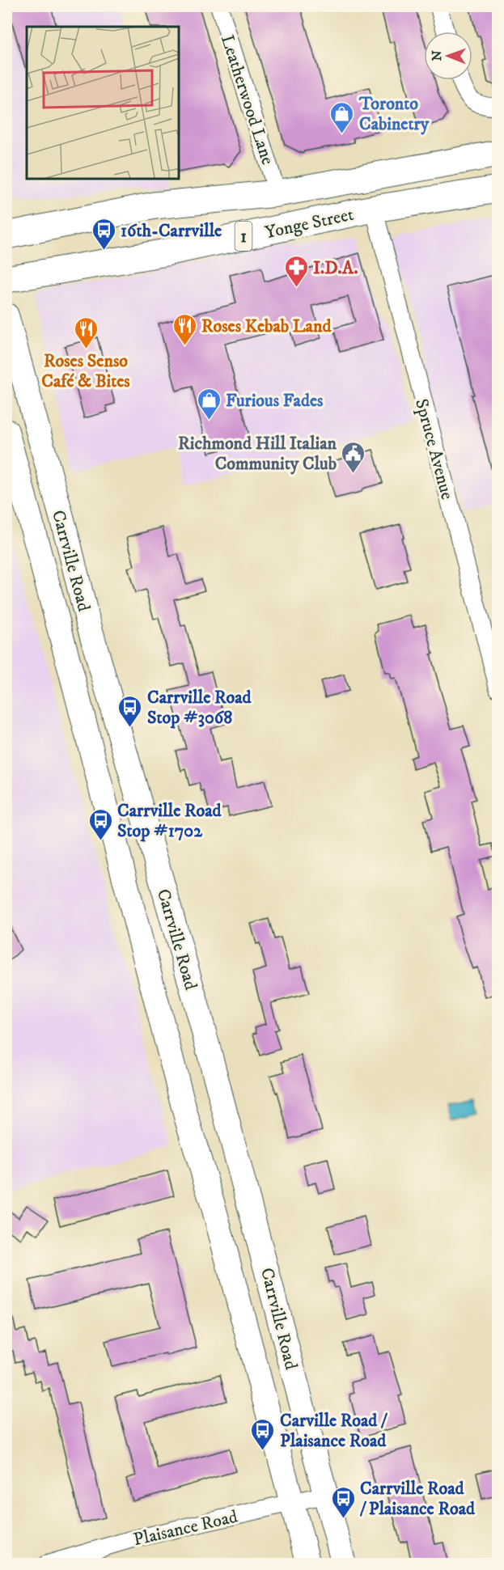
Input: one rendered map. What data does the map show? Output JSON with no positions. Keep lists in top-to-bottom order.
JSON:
{
  "streets": {
    "main road": ["Yonge Street", "1", "Carrville Road"],
    "street": ["Leatherwood Lane", "Spruce Avenue", "Plaisance Road"]
  },
  "crossings": [
    ["Leatherwood Lane", "Yonge Street"],
    ["Yonge Street", "Spruce Avenue"],
    ["Carrville Road", "Plaisance Road"]
  ],
  "places": {
    "shop": ["Toronto Cabinetry", "Furious Fades"],
    "bus stop": [
      "16th-Carrville",
      "Carrville Road Stop #3068",
      "Carrville Road Stop #1702",
      "Carville Road / Plaisance Road",
      "Carrville Road / Plaisance Road"
    ],
    "pharmacy": ["I.D.A."],
    "restaurant": ["Roses Kebab Land", "Roses Senso Café & Bites"],
    "public building": ["Richmond Hill Italian Community Club"]
  },
  "north": "left"
}
